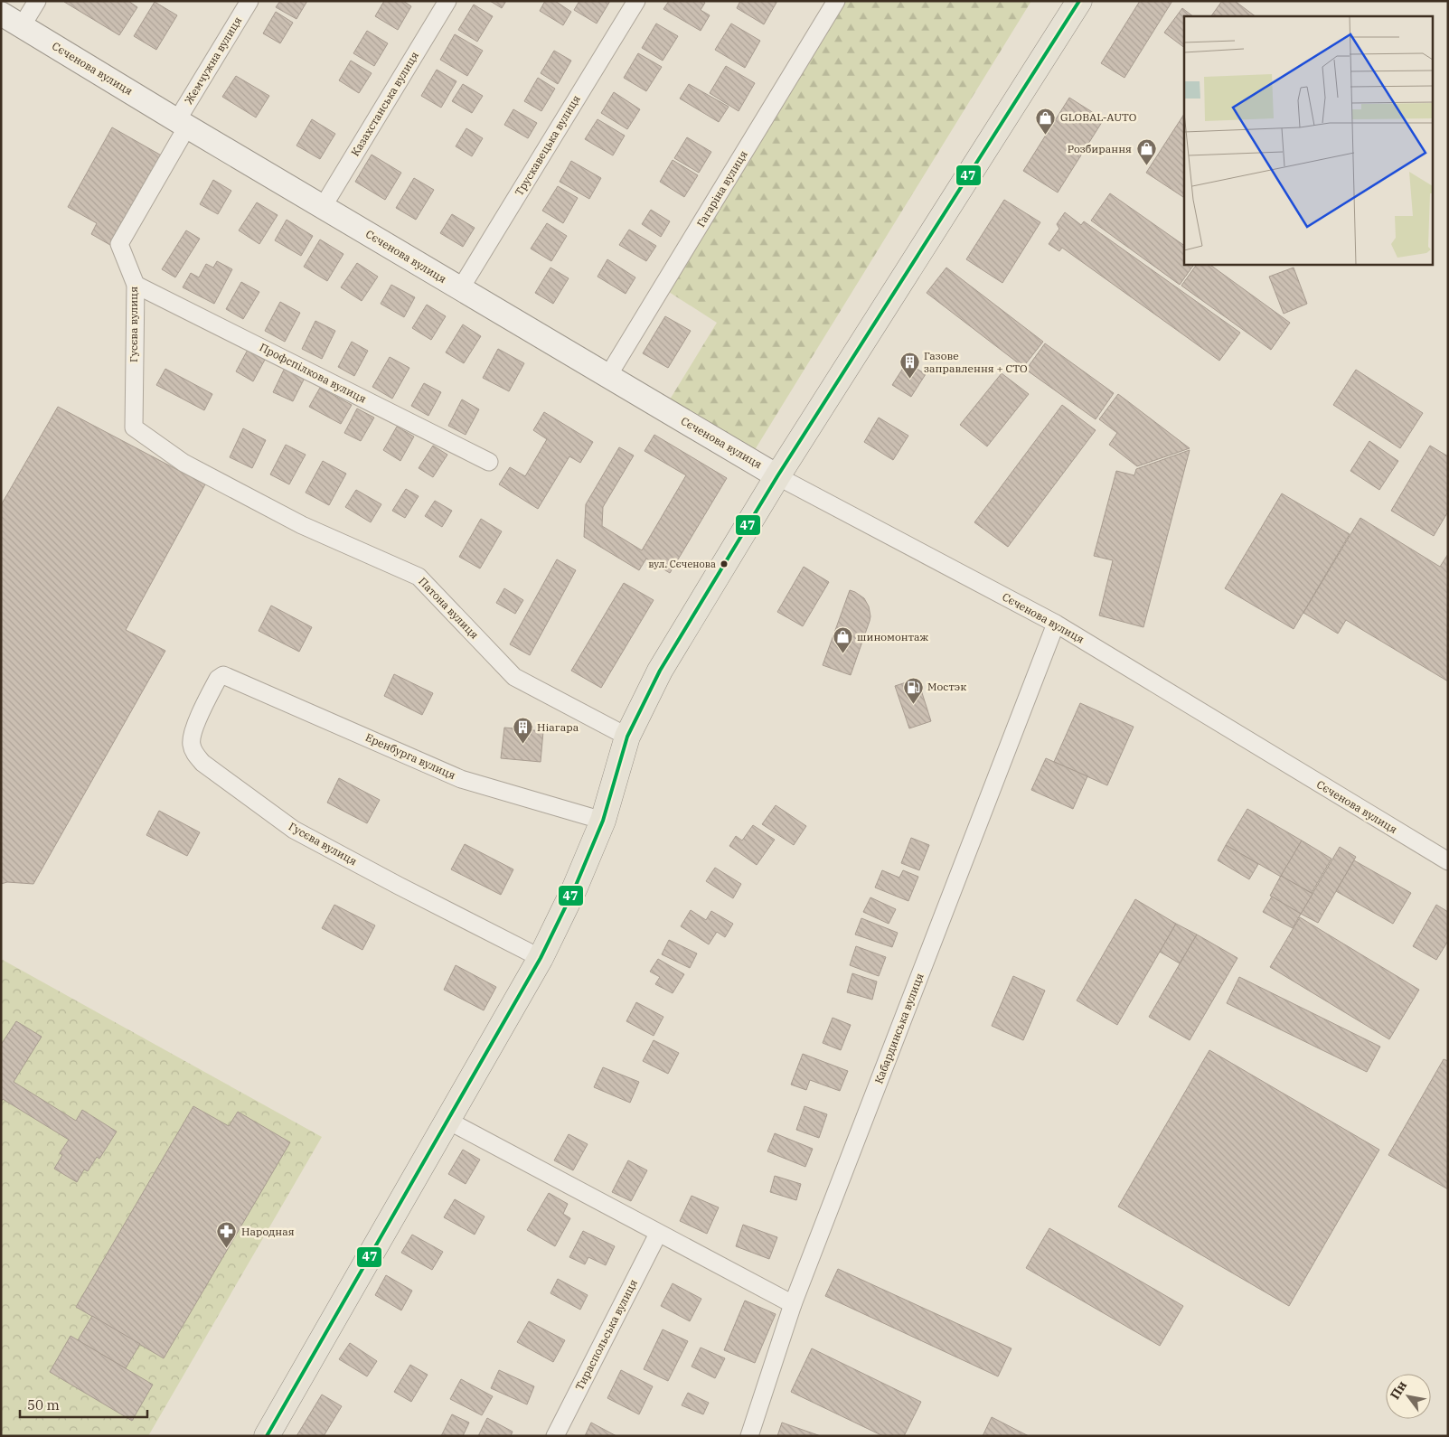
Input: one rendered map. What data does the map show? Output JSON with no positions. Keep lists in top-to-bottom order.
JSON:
{
  "streets": {
    "street": [
      "Жемчужна вулиця",
      "Сєченова вулиця",
      "Казахстанська вулиця",
      "Трускавецька вулиця",
      "Гагаріна вулиця",
      "Гусєва вулиця",
      "Профспілкова вулиця",
      "Патона вулиця",
      "Еренбурга вулиця",
      "Кабардинська вулиця",
      "Тираспольська вулиця"
    ]
  },
  "crossings": [
    ["Жемчужна вулиця", "Сєченова вулиця"],
    ["Жемчужна вулиця", "Гусєва вулиця"],
    ["Сєченова вулиця", "Казахстанська вулиця"],
    ["Сєченова вулиця", "Трускавецька вулиця"],
    ["Сєченова вулиця", "Гагаріна вулиця"],
    ["Сєченова вулиця", "Гусєва вулиця"],
    ["Сєченова вулиця", "Кабардинська вулиця"],
    ["Гусєва вулиця", "Профспілкова вулиця"],
    ["Гусєва вулиця", "Патона вулиця"],
    ["Гусєва вулиця", "Еренбурга вулиця"]
  ],
  "places": {
    "shop": ["GLOBAL-AUTO", "Розбирання", "шиномонтаж"],
    "building": ["Газове заправлення + СТО", "Ніагара"],
    "other": ["вул. Сєченова"],
    "fuel station": ["Мостэк"],
    "pharmacy": ["Народная"]
  },
  "lines": ["transit line 47"],
  "scale_bar": "50 m",
  "north": "top left"
}
